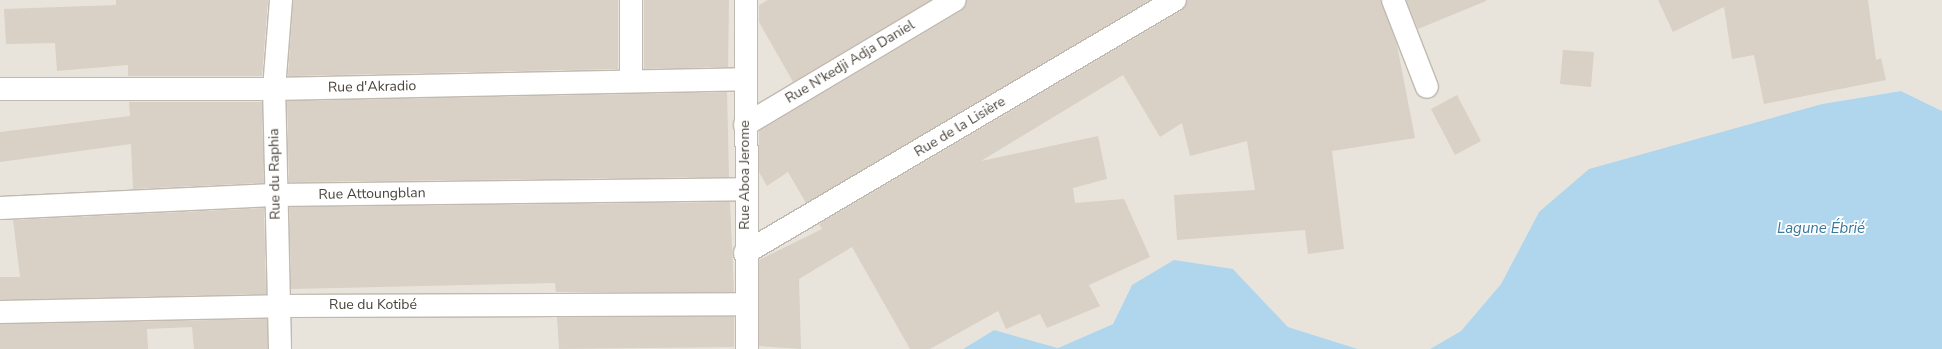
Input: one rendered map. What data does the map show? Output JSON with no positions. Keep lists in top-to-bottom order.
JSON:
{
  "streets": {
    "street": [
      "Rue N'kedji Adja Daniel",
      "Rue d'Akradio",
      "Rue de la Lisière",
      "Rue du Raphia",
      "Rue Aboa Jerome",
      "Rue Attoungblan",
      "Rue du Kotibé"
    ]
  },
  "crossings": [
    ["Rue N'kedji Adja Daniel", "Rue Aboa Jerome"],
    ["Rue d'Akradio", "Rue du Raphia"],
    ["Rue d'Akradio", "Rue Aboa Jerome"],
    ["Rue de la Lisière", "Rue Aboa Jerome"],
    ["Rue du Raphia", "Rue Attoungblan"],
    ["Rue du Raphia", "Rue du Kotibé"],
    ["Rue Aboa Jerome", "Rue Attoungblan"],
    ["Rue Aboa Jerome", "Rue du Kotibé"]
  ],
  "water": ["Lagune Ébrié"]
}
